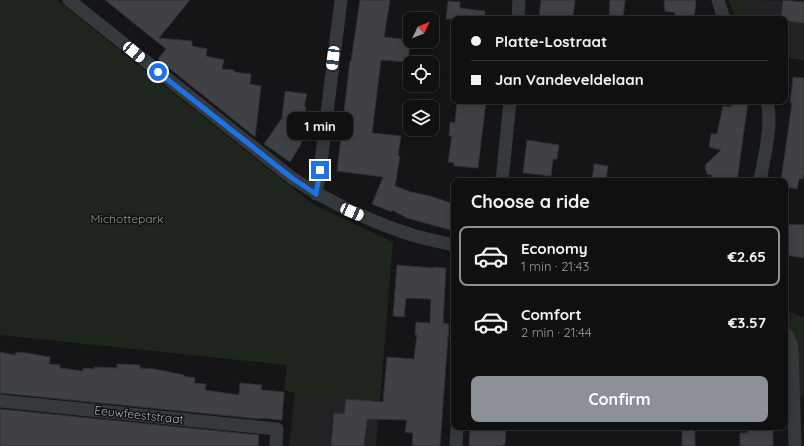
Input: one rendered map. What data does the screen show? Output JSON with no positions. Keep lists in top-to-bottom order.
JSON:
{
  "streets": {
    "street": ["Eeuwfeeststraat"]
  },
  "parks": ["Michottepark"],
  "north": "top right",
  "page": {
    "banner": ["Platte-Lostraat", "Jan Vandeveldelaan"],
    "bubble": "1 min",
    "heading": "Choose a ride",
    "list": [
      {
        "name": "Economy",
        "note": "1 min · 21:43",
        "value": "€2.65"
      },
      {
        "name": "Comfort",
        "note": "2 min · 21:44",
        "value": "€3.57"
      }
    ],
    "buttons": "Confirm"
  }
}
